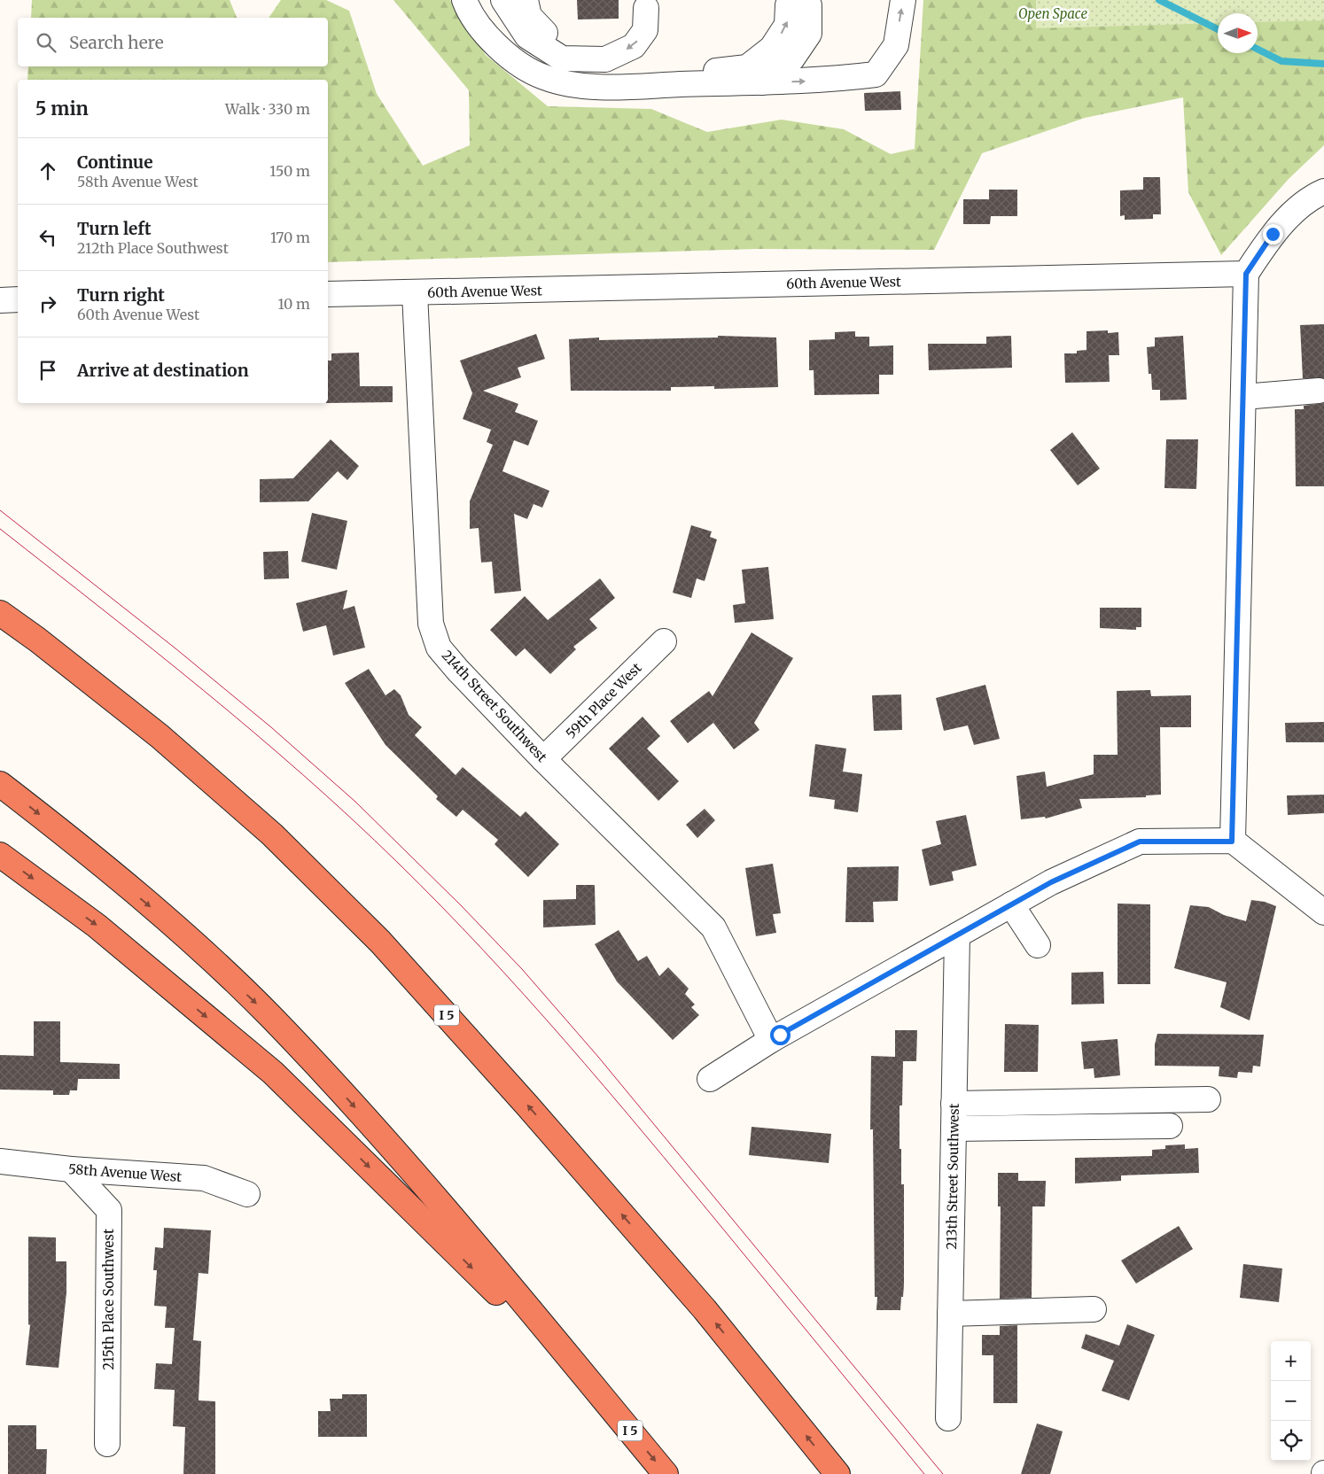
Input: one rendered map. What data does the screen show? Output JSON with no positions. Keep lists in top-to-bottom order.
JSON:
{
  "streets": {
    "highway": ["I 5"],
    "street": [
      "60th Avenue West",
      "59th Place West",
      "214th Street Southwest",
      "58th Avenue West",
      "213th Street Southwest",
      "215th Place Southwest"
    ]
  },
  "crossings": [
    ["60th Avenue West", "214th Street Southwest"],
    ["59th Place West", "214th Street Southwest"],
    ["58th Avenue West", "215th Place Southwest"]
  ],
  "parks": ["Open Space"],
  "north": "right",
  "page": {
    "search": "Search here",
    "heading": ["5 min", "Walk · 330 m"],
    "list": [
      ["Continue", "58th Avenue West", "150 m"],
      ["Turn left", "212th Place Southwest", "170 m"],
      ["Turn right", "60th Avenue West", "10 m"],
      "Arrive at destination"
    ],
    "map_buttons": ["+", "−"]
  }
}
